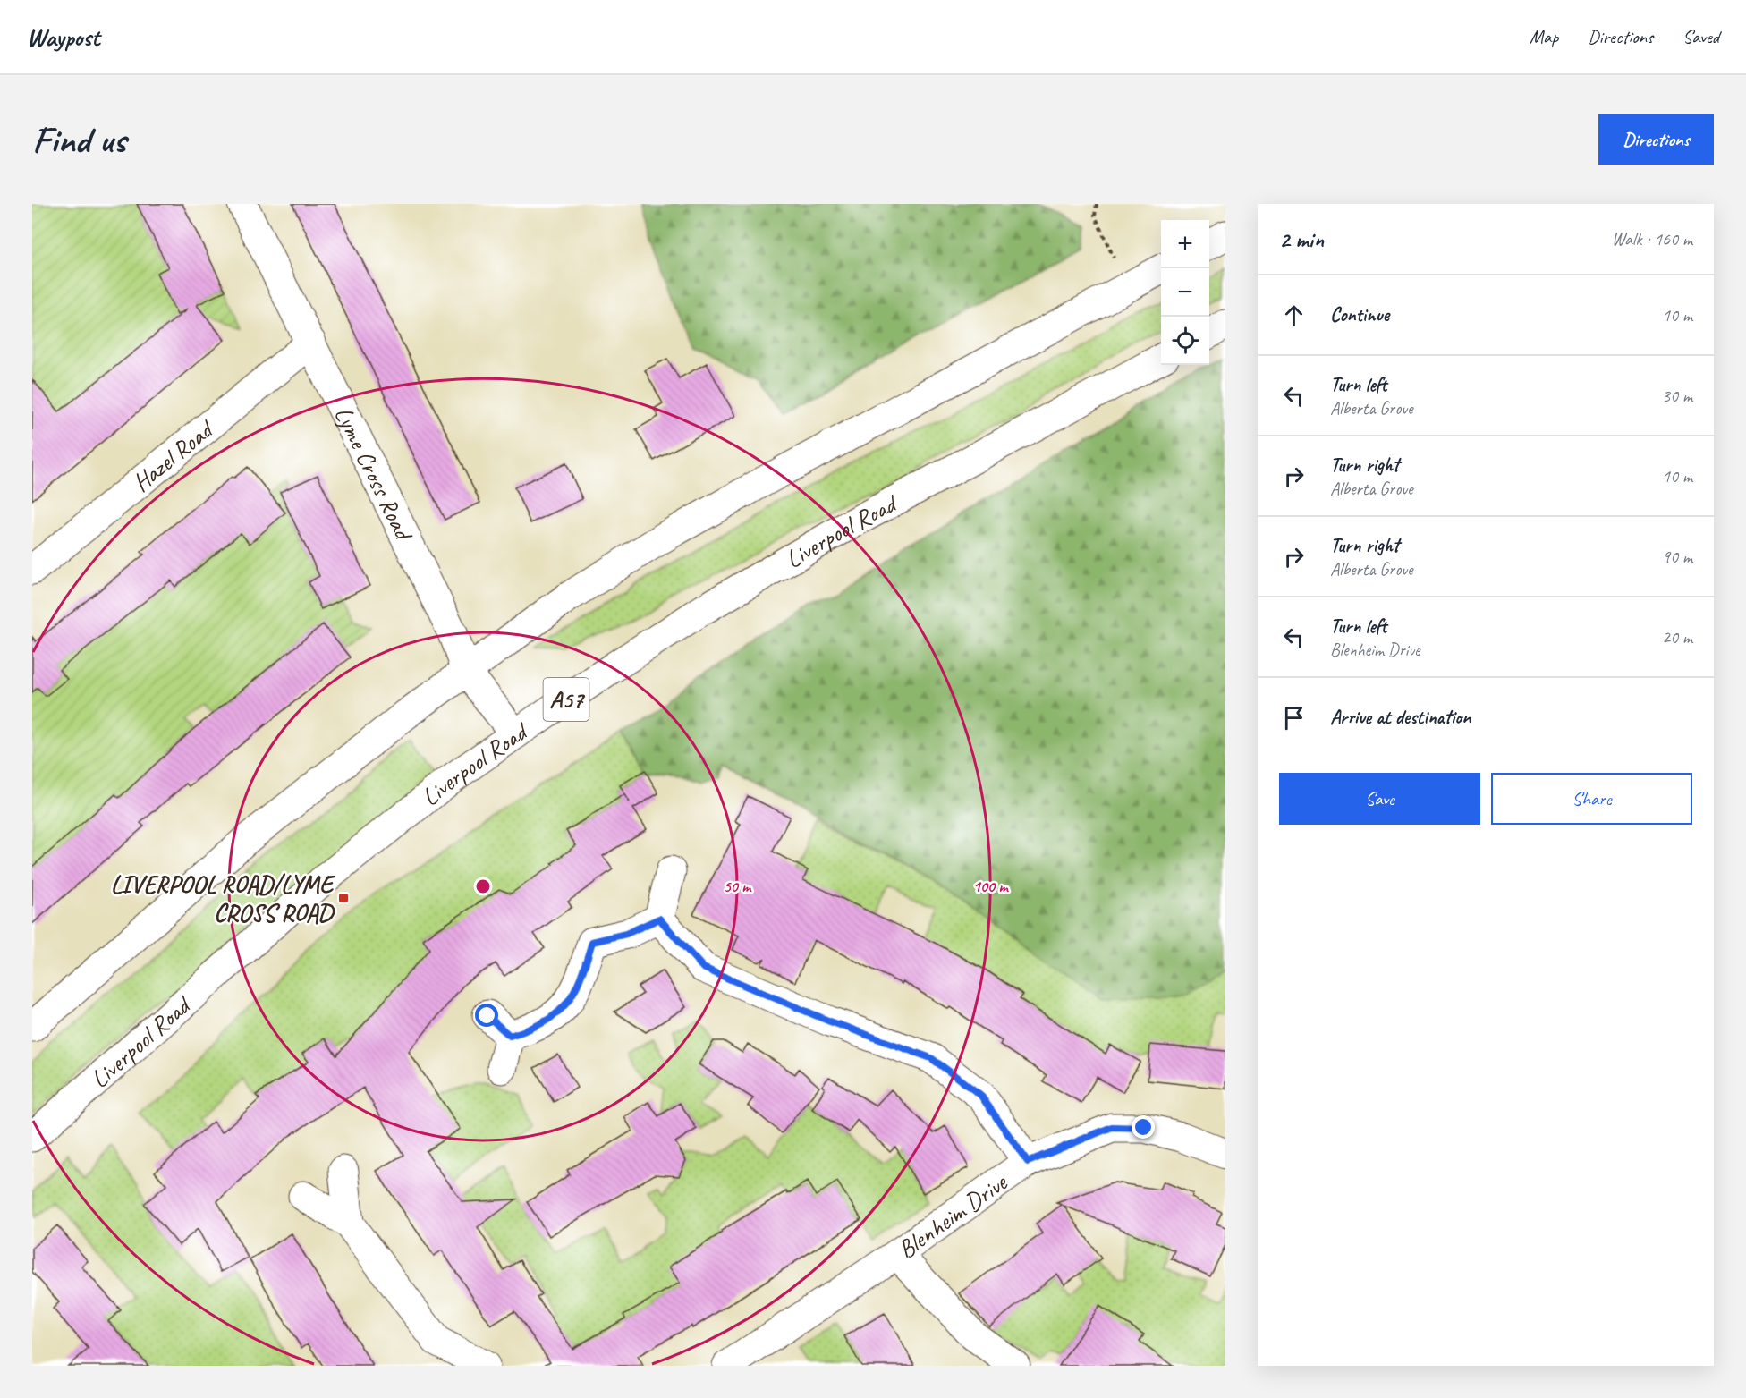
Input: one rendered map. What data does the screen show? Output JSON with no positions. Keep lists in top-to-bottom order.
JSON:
{
  "streets": {
    "main road": [
      "Hazel Road",
      "Lyme Cross Road",
      "Liverpool Road",
      "A57",
      "Blenheim Drive"
    ]
  },
  "crossings": [
    ["Hazel Road", "Lyme Cross Road"],
    ["Lyme Cross Road", "Liverpool Road"]
  ],
  "places": {
    "transit": ["LIVERPOOL ROAD/LYME CROSS ROAD"]
  },
  "page": {
    "header": "Waypost",
    "nav": ["Map", "Directions", "Saved"],
    "buttons": [
      "Directions",
      ["Save", "Share"]
    ],
    "title": "Find us",
    "heading": ["2 min", "Walk · 160 m"],
    "map_buttons": ["+", "−"],
    "list": [
      ["Continue", "10 m"],
      ["Turn left", "Alberta Grove", "30 m"],
      ["Turn right", "Alberta Grove", "10 m"],
      ["Turn right", "Alberta Grove", "90 m"],
      ["Turn left", "Blenheim Drive", "20 m"],
      "Arrive at destination"
    ]
  },
  "rings": ["50 m", "100 m"]
}
